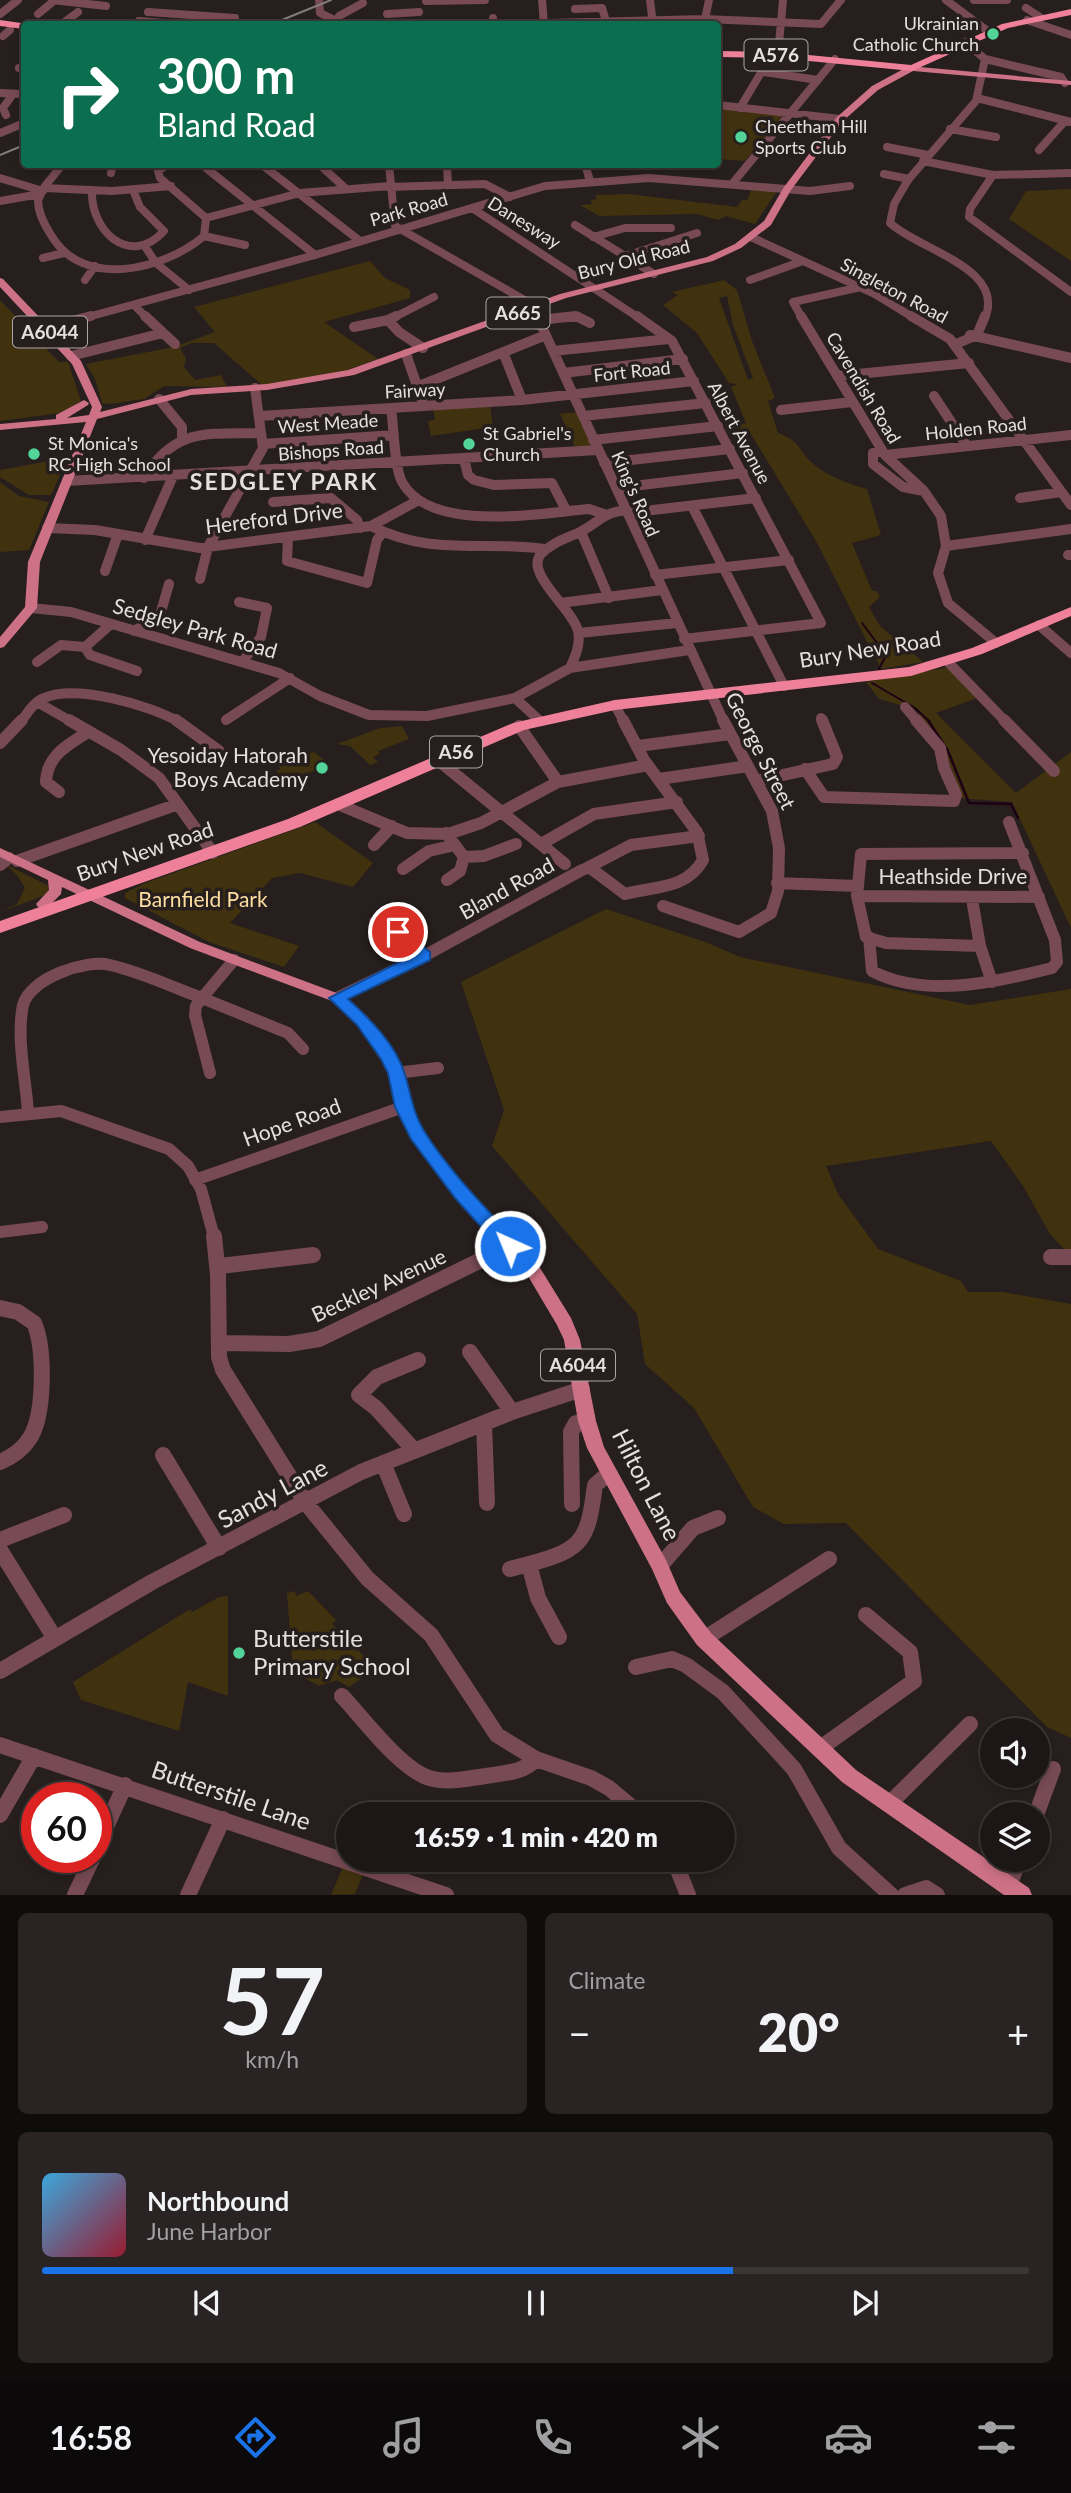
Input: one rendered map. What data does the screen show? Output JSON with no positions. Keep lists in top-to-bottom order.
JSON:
{
  "streets": {
    "highway": ["A576", "Bury New Road", "A56"],
    "main road": [
      "Bury Old Road",
      "A665",
      "A6044",
      "Hilton Lane"
    ],
    "street": [
      "Park Road",
      "Danesway",
      "Singleton Road",
      "Fort Road",
      "Cavendish Road",
      "Fairway",
      "West Meade",
      "Holden Road",
      "Albert Avenue",
      "Bishops Road",
      "King's Road",
      "Hereford Drive",
      "Sedgley Park Road",
      "George Street",
      "Heathside Drive",
      "Bland Road",
      "Hope Road",
      "Beckley Avenue",
      "Sandy Lane",
      "Butterstile Lane"
    ]
  },
  "crossings": [
    ["A576", "Bury Old Road"],
    ["Park Road", "Danesway"],
    ["Park Road", "Bury Old Road"],
    ["Park Road", "A6044"],
    ["Danesway", "Bury Old Road"],
    ["Danesway", "Albert Avenue"],
    ["Bury Old Road", "Singleton Road"],
    ["Bury Old Road", "A6044"],
    ["Bury Old Road", "Albert Avenue"],
    ["Bury Old Road", "King's Road"],
    ["Singleton Road", "Cavendish Road"],
    ["Singleton Road", "Holden Road"],
    ["A6044", "Bury New Road"],
    ["A6044", "Hilton Lane"],
    ["Fort Road", "Fairway"],
    ["Fort Road", "Albert Avenue"],
    ["Fort Road", "King's Road"],
    ["Cavendish Road", "Holden Road"],
    ["Cavendish Road", "Bury New Road"],
    ["Fairway", "King's Road"],
    ["Albert Avenue", "Bishops Road"],
    ["Bishops Road", "King's Road"],
    ["King's Road", "Bury New Road"],
    ["King's Road", "George Street"],
    ["Bury New Road", "George Street"],
    ["Bury New Road", "Hilton Lane"],
    ["George Street", "Heathside Drive"],
    ["Bland Road", "Hilton Lane"],
    ["Hope Road", "Hilton Lane"],
    ["Beckley Avenue", "Hilton Lane"],
    ["Hilton Lane", "Sandy Lane"]
  ],
  "districts": ["SEDGLEY PARK"],
  "parks": ["Barnfield Park"],
  "places": [
    "Ukrainian Catholic Church",
    "Cheetham Hill Sports Club",
    "St Gabriel's Church",
    "St Monica's RC High School",
    "Yesoiday Hatorah Boys Academy",
    "Butterstile Primary School"
  ],
  "page": {
    "turn": ["300 m", "Bland Road"],
    "limit": "60",
    "trip": "16:59 · 1 min · 420 m",
    "tile": [
      ["57", "km/h"],
      "Climate"
    ],
    "heat": ["−", "20°", "+"],
    "song": ["Northbound", "June Harbor"],
    "tabs": "16:58"
  }
}
